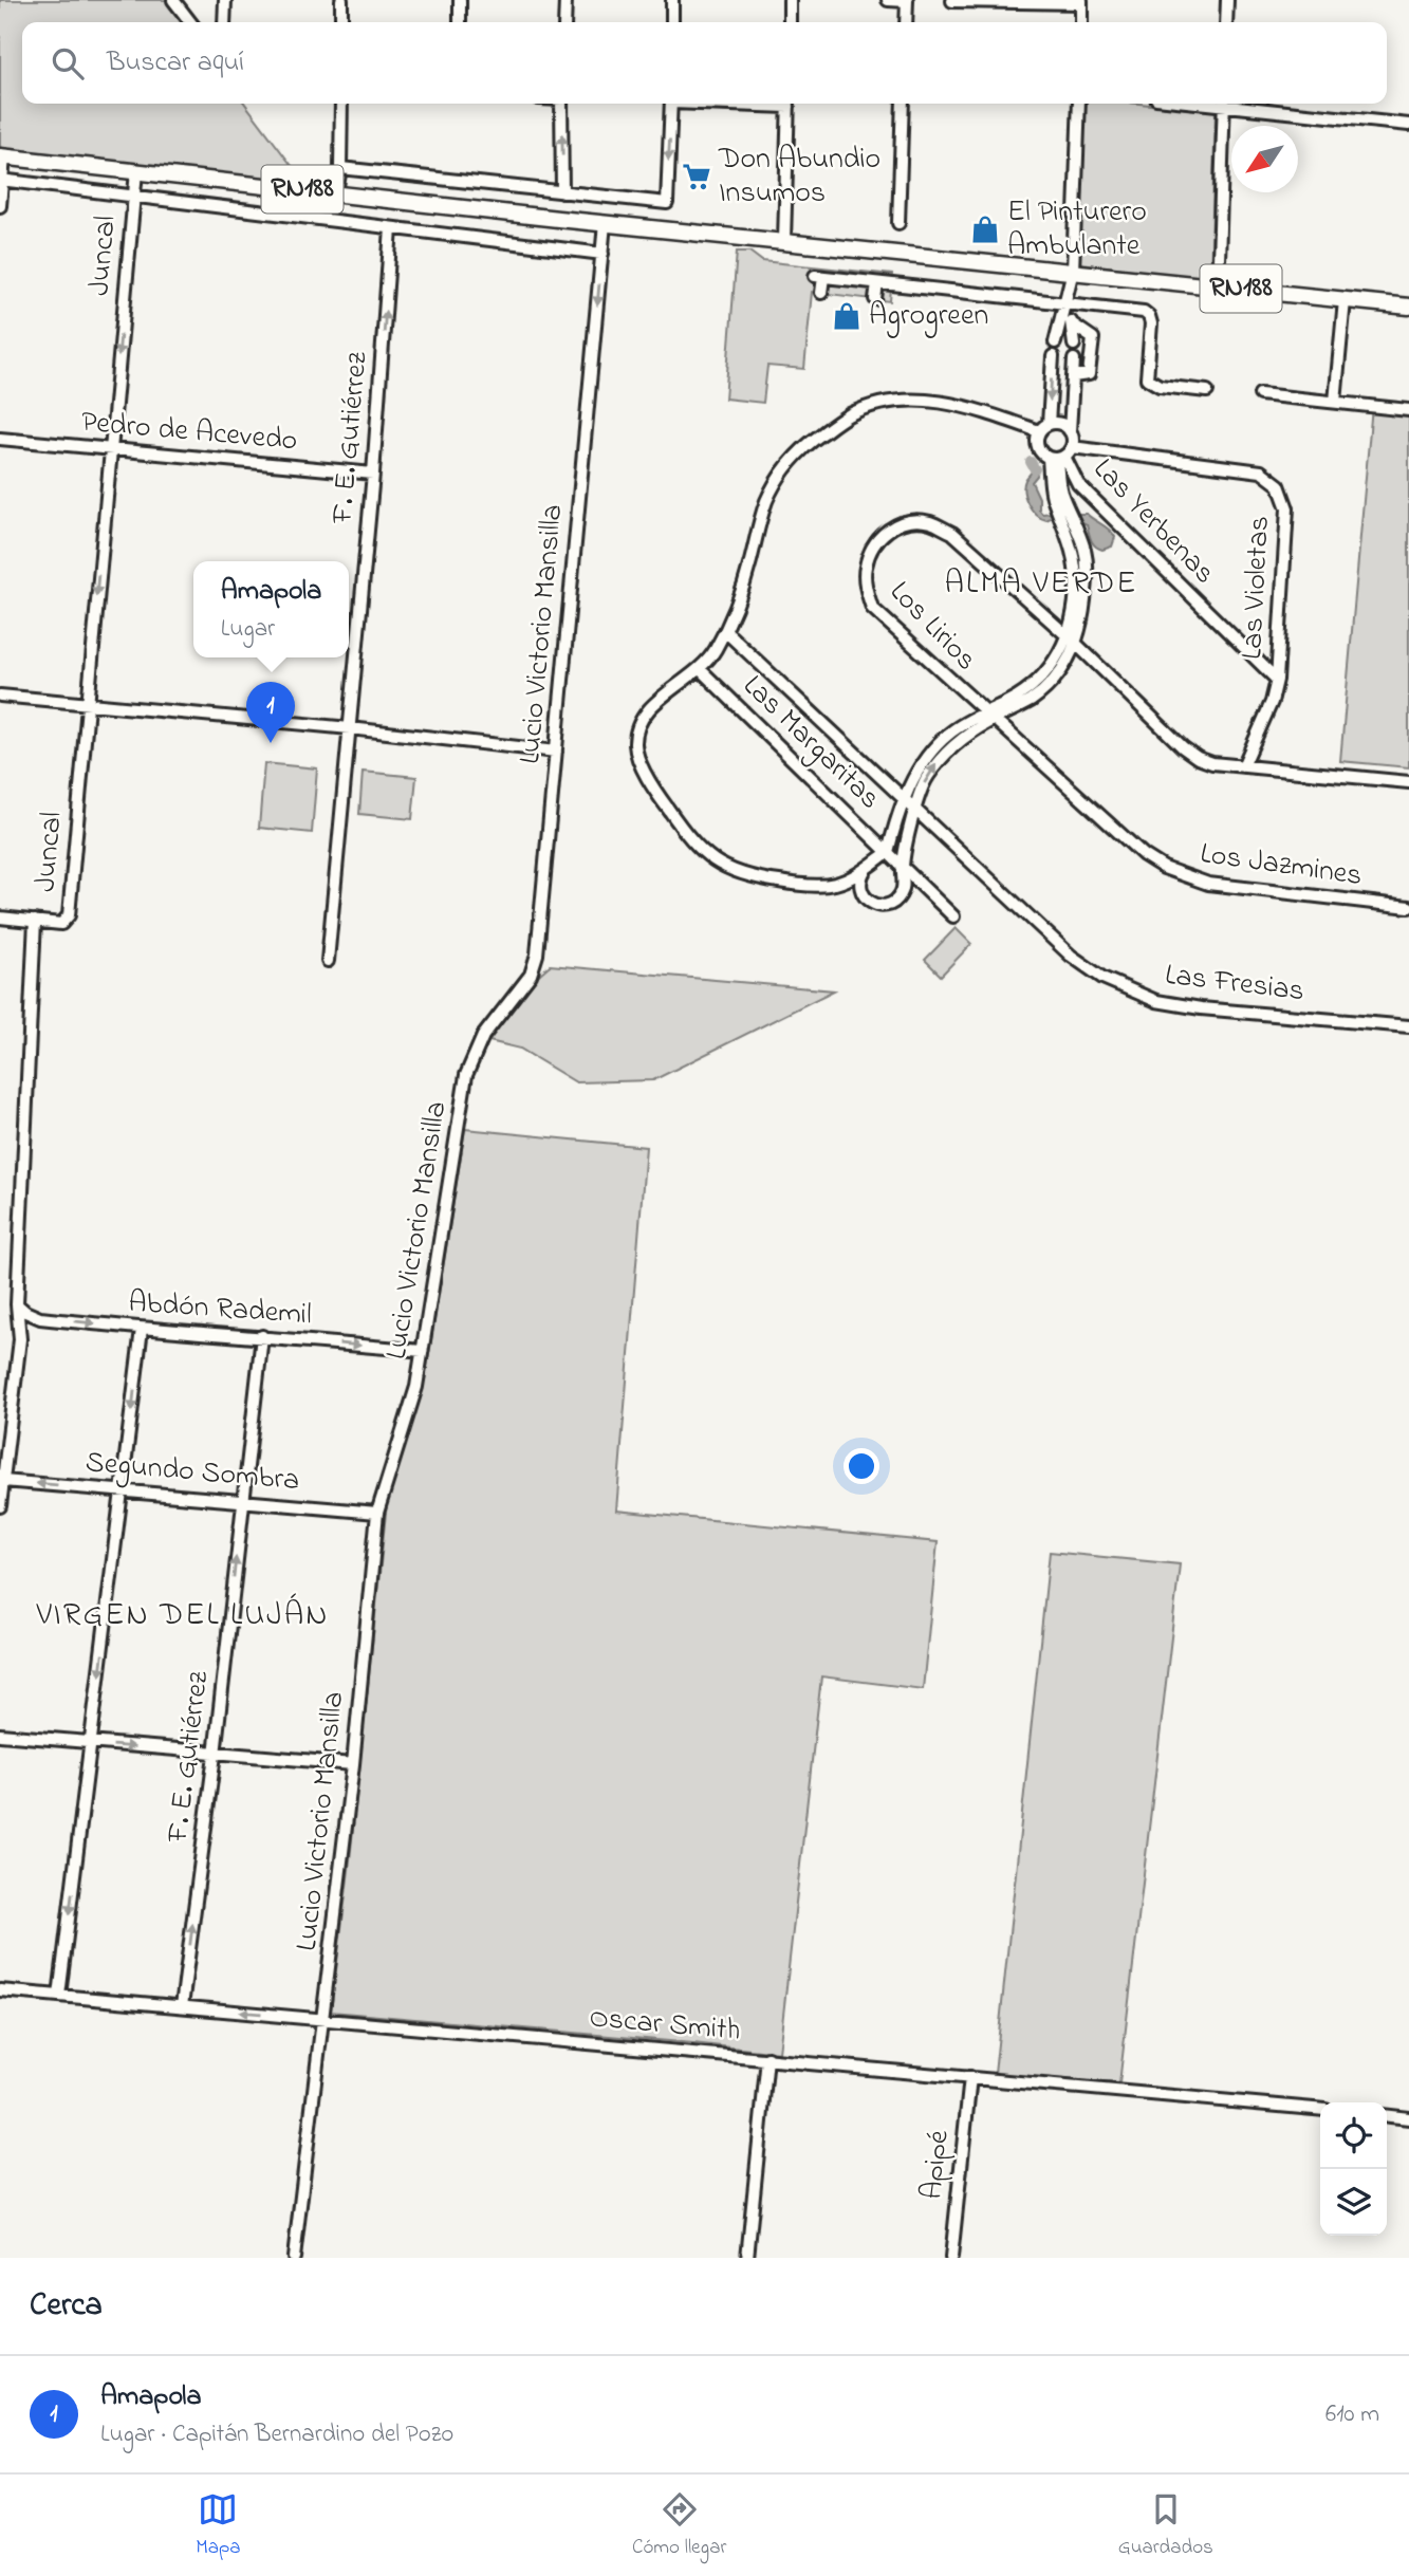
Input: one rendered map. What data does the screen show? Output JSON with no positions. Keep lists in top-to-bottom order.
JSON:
{
  "streets": {
    "main road": ["RN188"],
    "street": [
      "Juncal",
      "Pedro de Acevedo",
      "F. E. Gutiérrez",
      "Las Yerbenas",
      "Las Violetas",
      "Los Lirios",
      "Lucio Victorio Mansilla",
      "Las Margaritas",
      "Los Jazmines",
      "Las Fresias",
      "Abdón Rademil",
      "Segundo Sombra",
      "Oscar Smith",
      "Apipé"
    ]
  },
  "crossings": [
    ["RN188", "Juncal"],
    ["RN188", "Lucio Victorio Mansilla"],
    ["Juncal", "Pedro de Acevedo"],
    ["Juncal", "Abdón Rademil"],
    ["Juncal", "Segundo Sombra"],
    ["Pedro de Acevedo", "F. E. Gutiérrez"],
    ["F. E. Gutiérrez", "Abdón Rademil"],
    ["F. E. Gutiérrez", "Segundo Sombra"],
    ["F. E. Gutiérrez", "Oscar Smith"],
    ["Las Yerbenas", "Las Violetas"],
    ["Los Lirios", "Los Jazmines"],
    ["Lucio Victorio Mansilla", "Abdón Rademil"],
    ["Lucio Victorio Mansilla", "Segundo Sombra"],
    ["Lucio Victorio Mansilla", "Oscar Smith"],
    ["Las Margaritas", "Las Fresias"],
    ["Oscar Smith", "Apipé"]
  ],
  "one_way": ["Juncal", "F. E. Gutiérrez", "Abdón Rademil"],
  "districts": ["ALMA VERDE", "VIRGEN DEL LUJÁN"],
  "places": {
    "supermarket": ["Don Abundio Insumos"],
    "shop": ["El Pinturero Ambulante", "Agrogreen"]
  },
  "north": "bottom left",
  "page": {
    "search": "Buscar aquí",
    "popup": ["Amapola", "Lugar"],
    "pins": "1",
    "heading": "Cerca",
    "list": [
      {
        "mark": "1",
        "name": "Amapola",
        "note": "Lugar · Capitán Bernardino del Pozo",
        "value": "610 m"
      }
    ],
    "nav": ["Mapa", "Cómo llegar", "Guardados"]
  }
}
